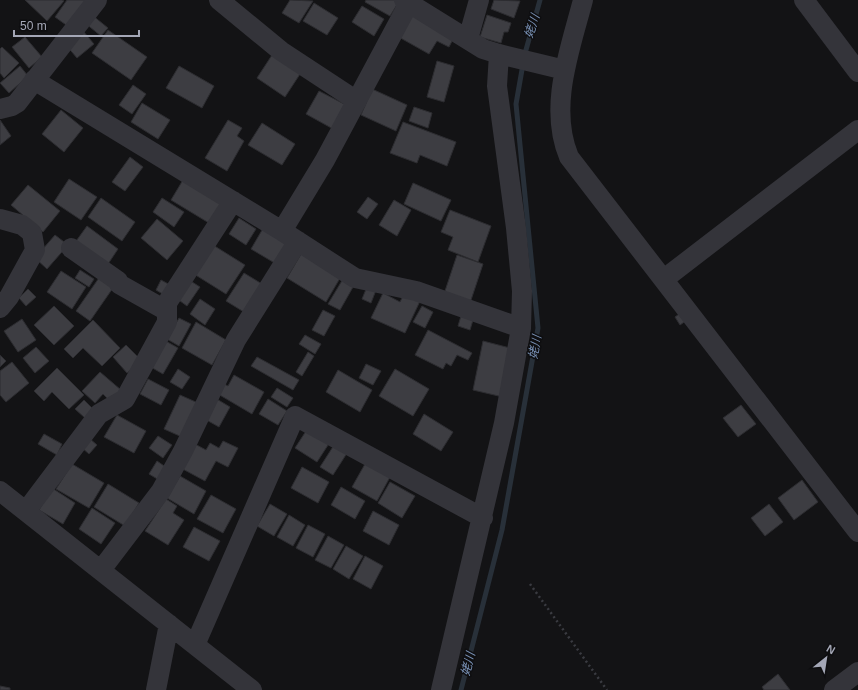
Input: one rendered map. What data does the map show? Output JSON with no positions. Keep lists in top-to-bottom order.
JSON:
{
  "water": ["姥川"],
  "scale_bar": "50 m",
  "north": "top right"
}
